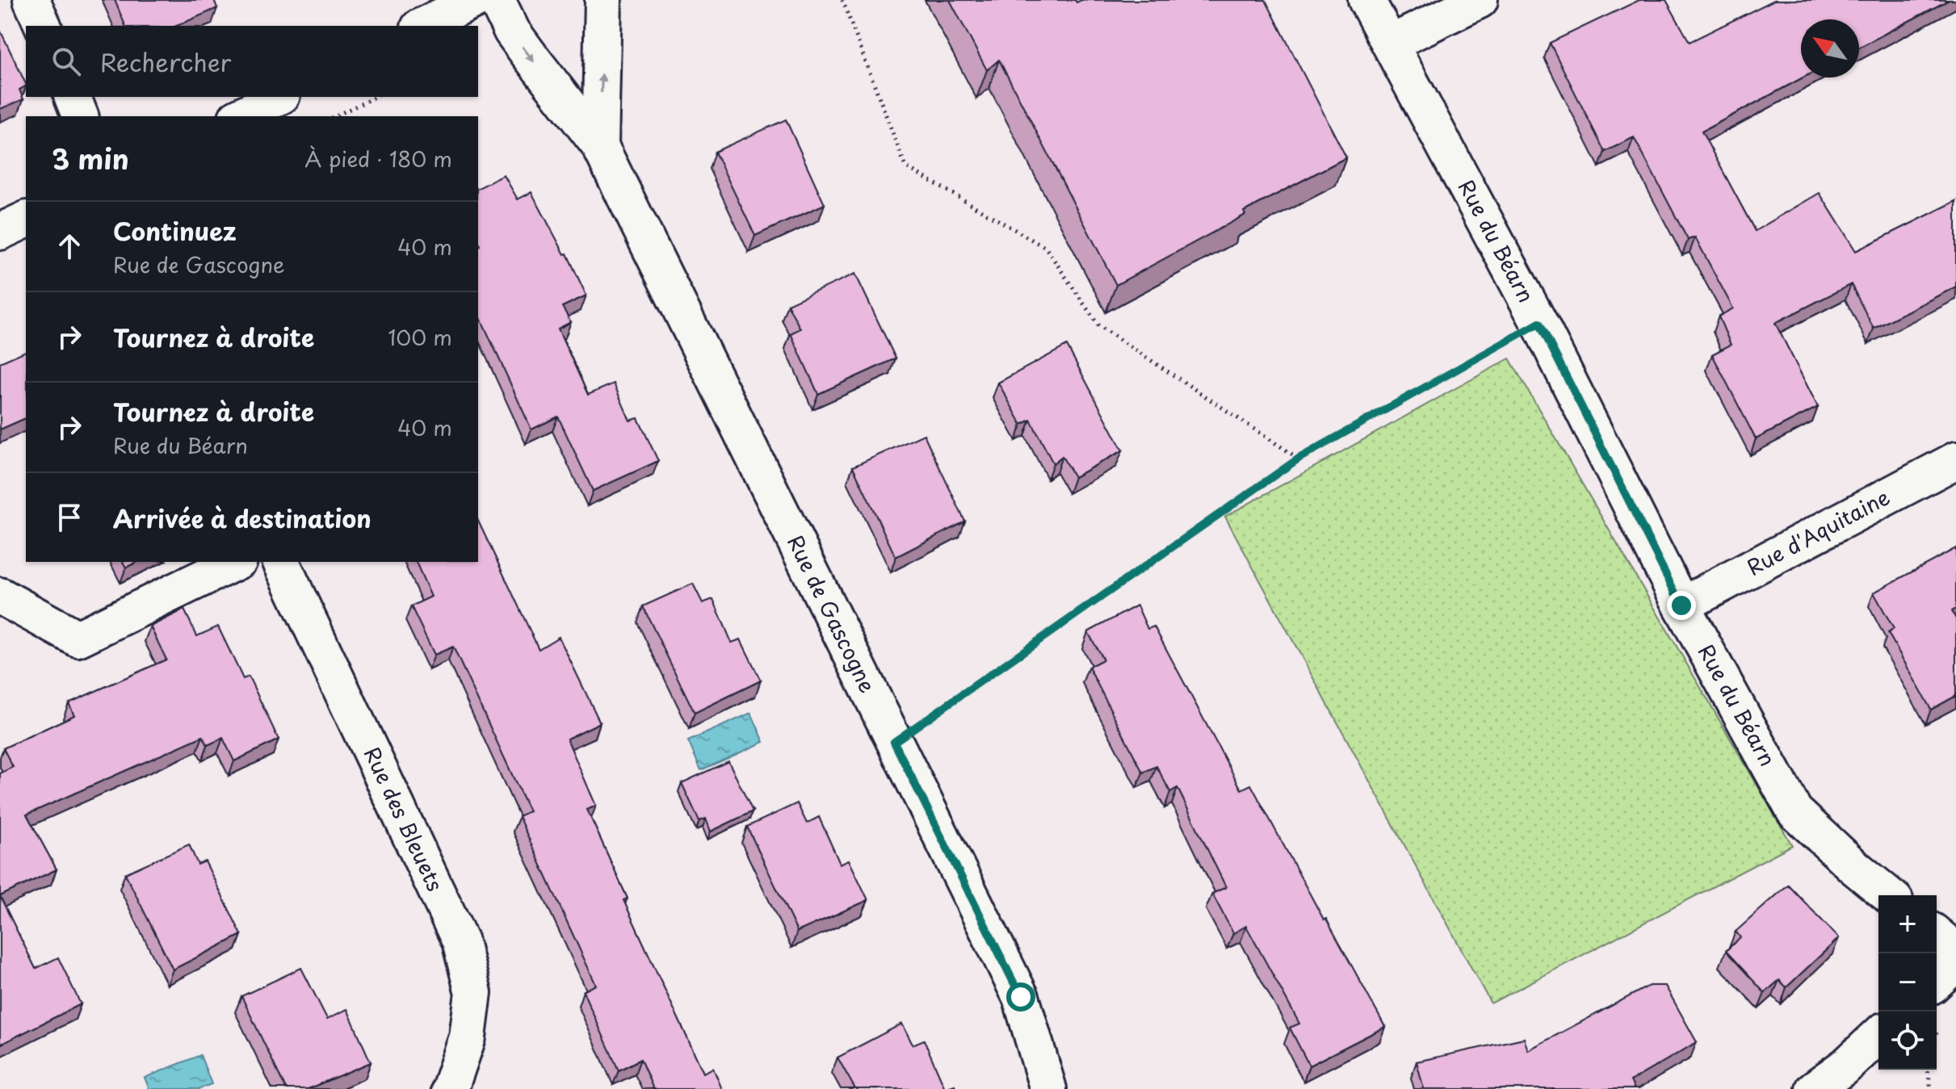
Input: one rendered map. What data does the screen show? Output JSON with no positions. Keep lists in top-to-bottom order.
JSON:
{
  "streets": {
    "street": [
      "Rue du Béarn",
      "Rue d'Aquitaine",
      "Rue de Gascogne",
      "Rue des Bleuets"
    ]
  },
  "crossings": [
    ["Rue du Béarn", "Rue d'Aquitaine"]
  ],
  "north": "top left",
  "page": {
    "search": "Rechercher",
    "heading": ["3 min", "À pied · 180 m"],
    "list": [
      ["Continuez", "Rue de Gascogne", "40 m"],
      ["Tournez à droite", "100 m"],
      ["Tournez à droite", "Rue du Béarn", "40 m"],
      "Arrivée à destination"
    ],
    "map_buttons": ["+", "−"]
  }
}
